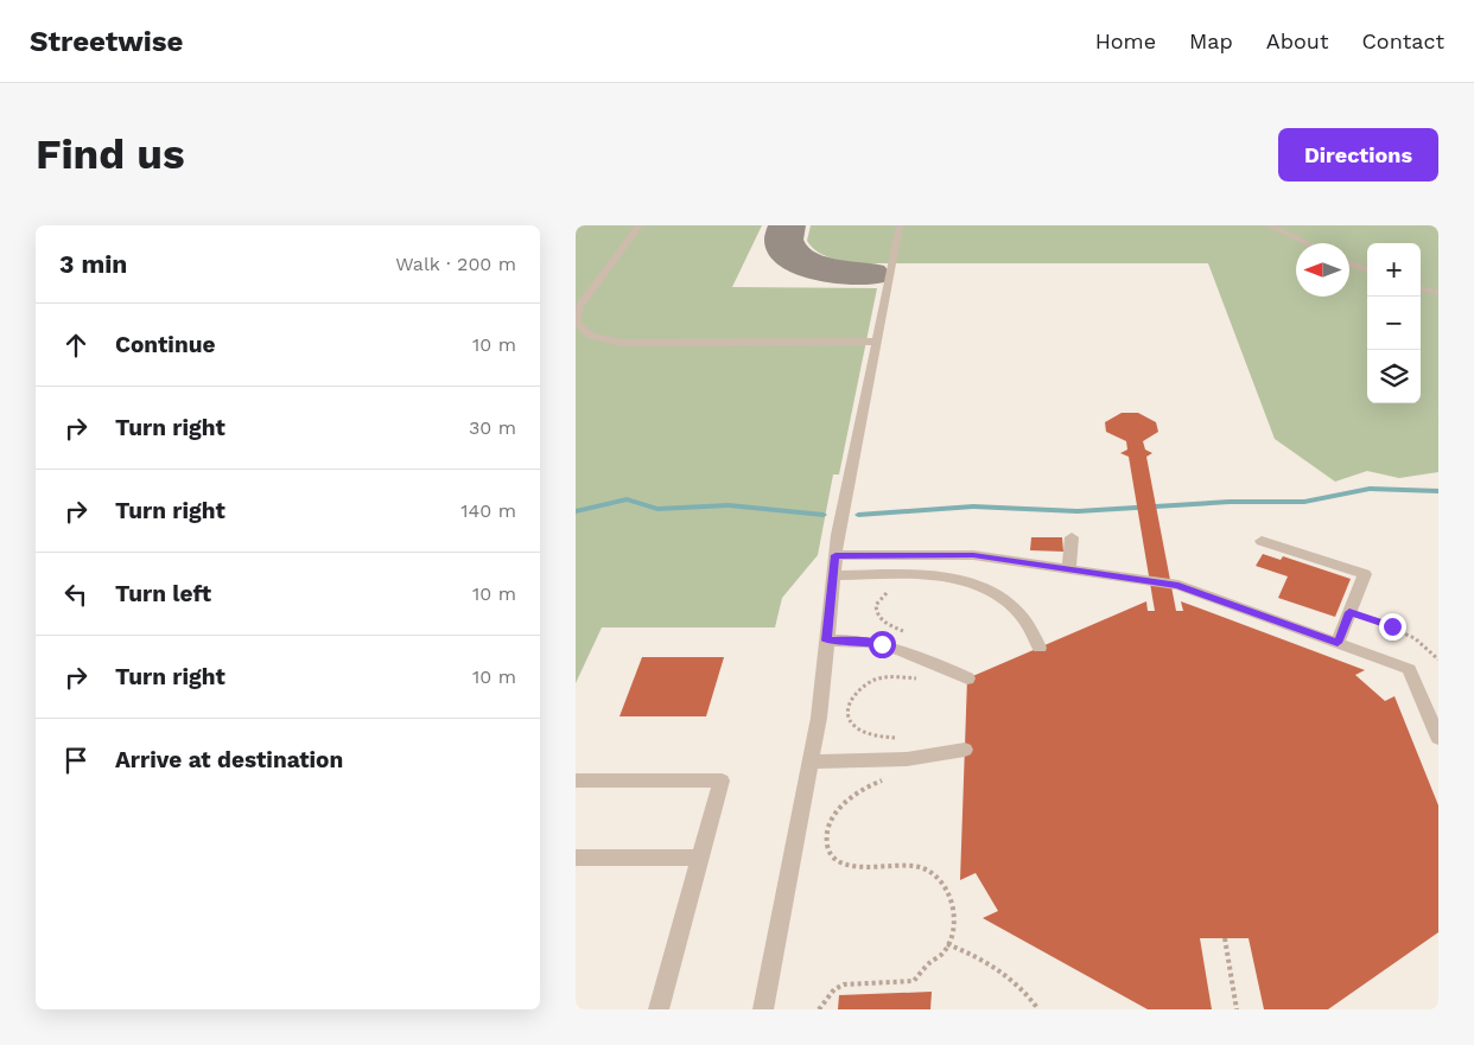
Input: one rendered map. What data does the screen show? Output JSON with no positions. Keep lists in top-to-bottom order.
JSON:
{
  "north": "left",
  "page": {
    "header": "Streetwise",
    "nav": [
      "Home",
      "Map",
      "About",
      "Contact"
    ],
    "buttons": "Directions",
    "title": "Find us",
    "heading": ["3 min", "Walk · 200 m"],
    "map_buttons": ["+", "−"],
    "list": [
      ["Continue", "10 m"],
      ["Turn right", "30 m"],
      ["Turn right", "140 m"],
      ["Turn left", "10 m"],
      ["Turn right", "10 m"],
      "Arrive at destination"
    ]
  }
}
